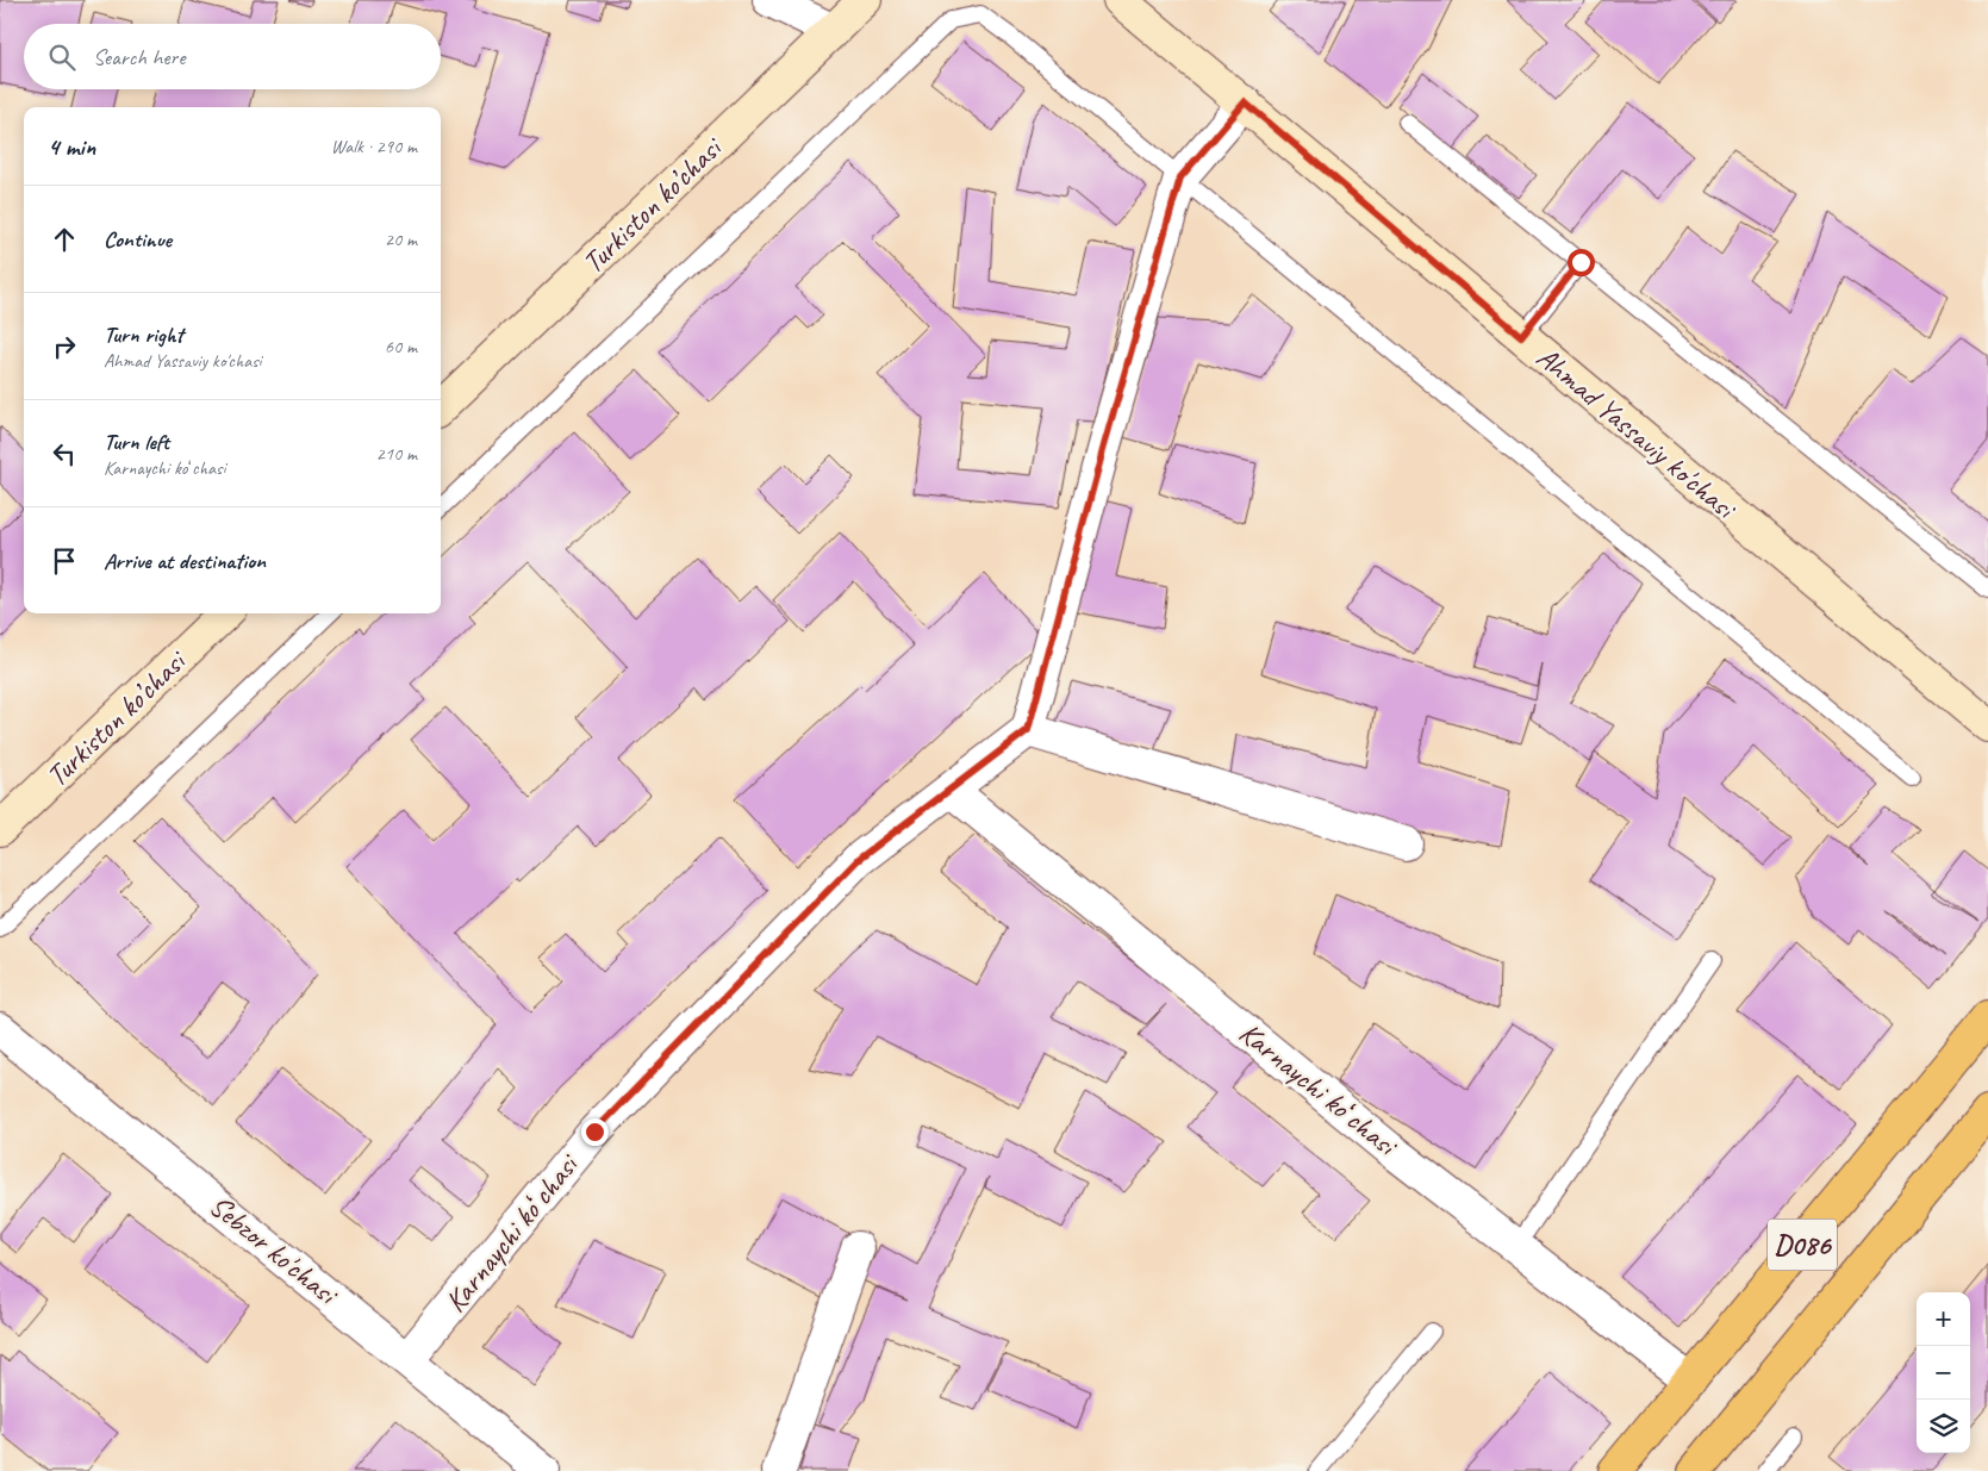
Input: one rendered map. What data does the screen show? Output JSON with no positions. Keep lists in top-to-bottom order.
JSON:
{
  "streets": {
    "main road": ["Turkiston ko’chasi", "Ahmad Yassaviy ko'chasi", "D086"],
    "street": ["Karnaychi koʻchasi", "Sebzor ko'chasi"]
  },
  "crossings": [
    ["Karnaychi koʻchasi", "D086"],
    ["Karnaychi koʻchasi", "Sebzor ko'chasi"]
  ],
  "page": {
    "search": "Search here",
    "heading": ["4 min", "Walk · 290 m"],
    "list": [
      ["Continue", "20 m"],
      ["Turn right", "Ahmad Yassaviy ko'chasi", "60 m"],
      ["Turn left", "Karnaychi koʻchasi", "210 m"],
      "Arrive at destination"
    ],
    "map_buttons": ["+", "−"]
  }
}
